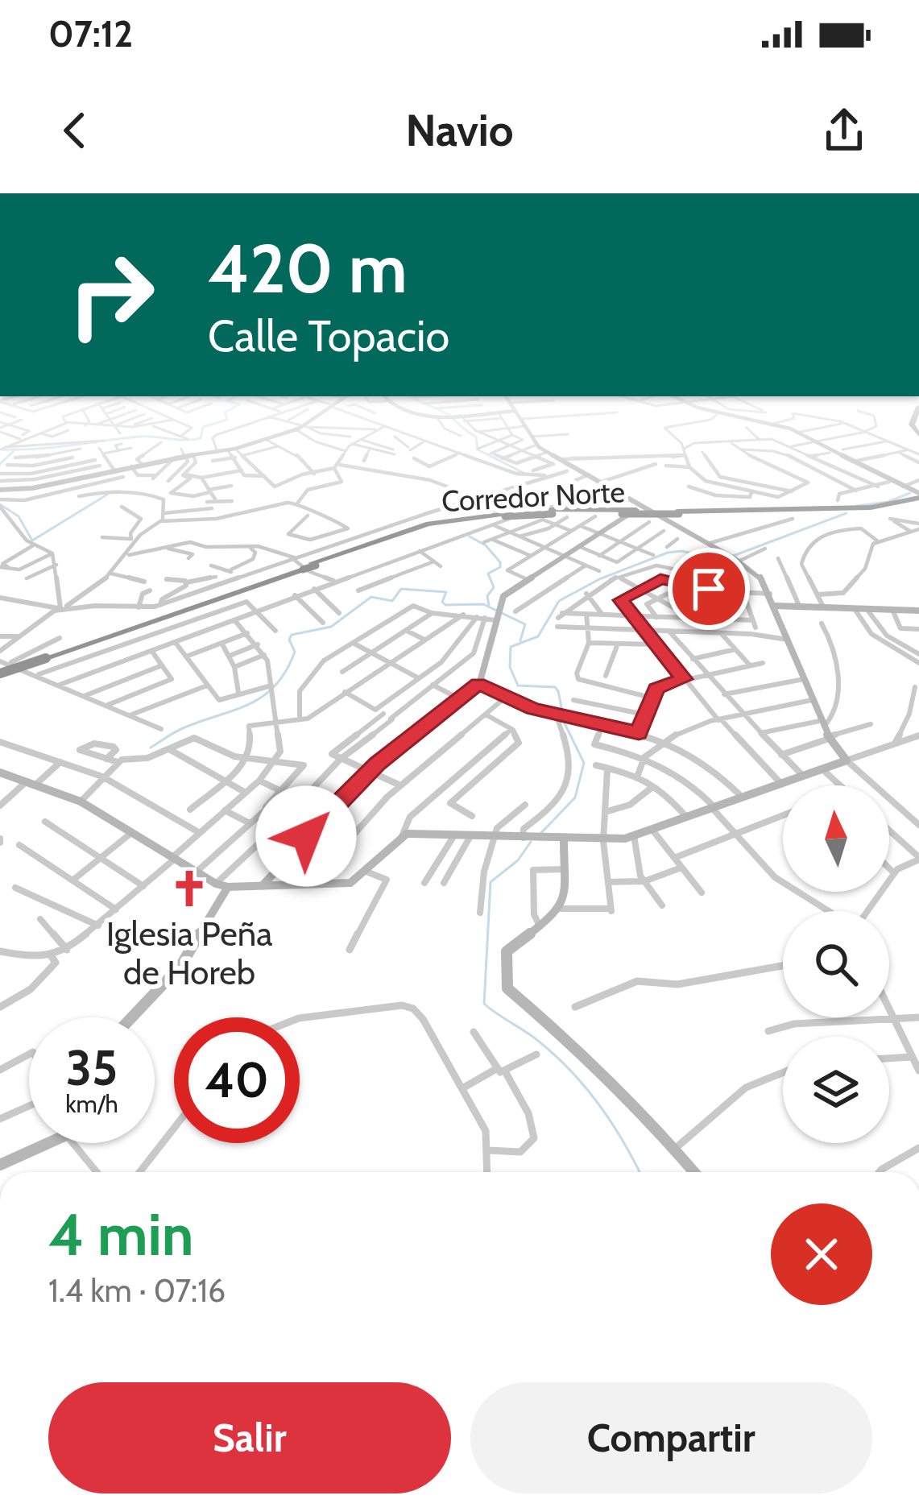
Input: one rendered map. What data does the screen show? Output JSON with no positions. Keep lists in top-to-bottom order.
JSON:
{
  "streets": {
    "highway": ["Corredor Norte"]
  },
  "places": {
    "church": ["Iglesia Peña de Horeb"]
  },
  "north": "top",
  "page": {
    "status": "07:12",
    "header": "Navio",
    "turn": ["420 m", "Calle Topacio"],
    "speed": "35 km/h",
    "limit": "40",
    "heading": ["4 min", "1.4 km · 07:16"],
    "buttons": ["Salir", "Compartir"]
  }
}
